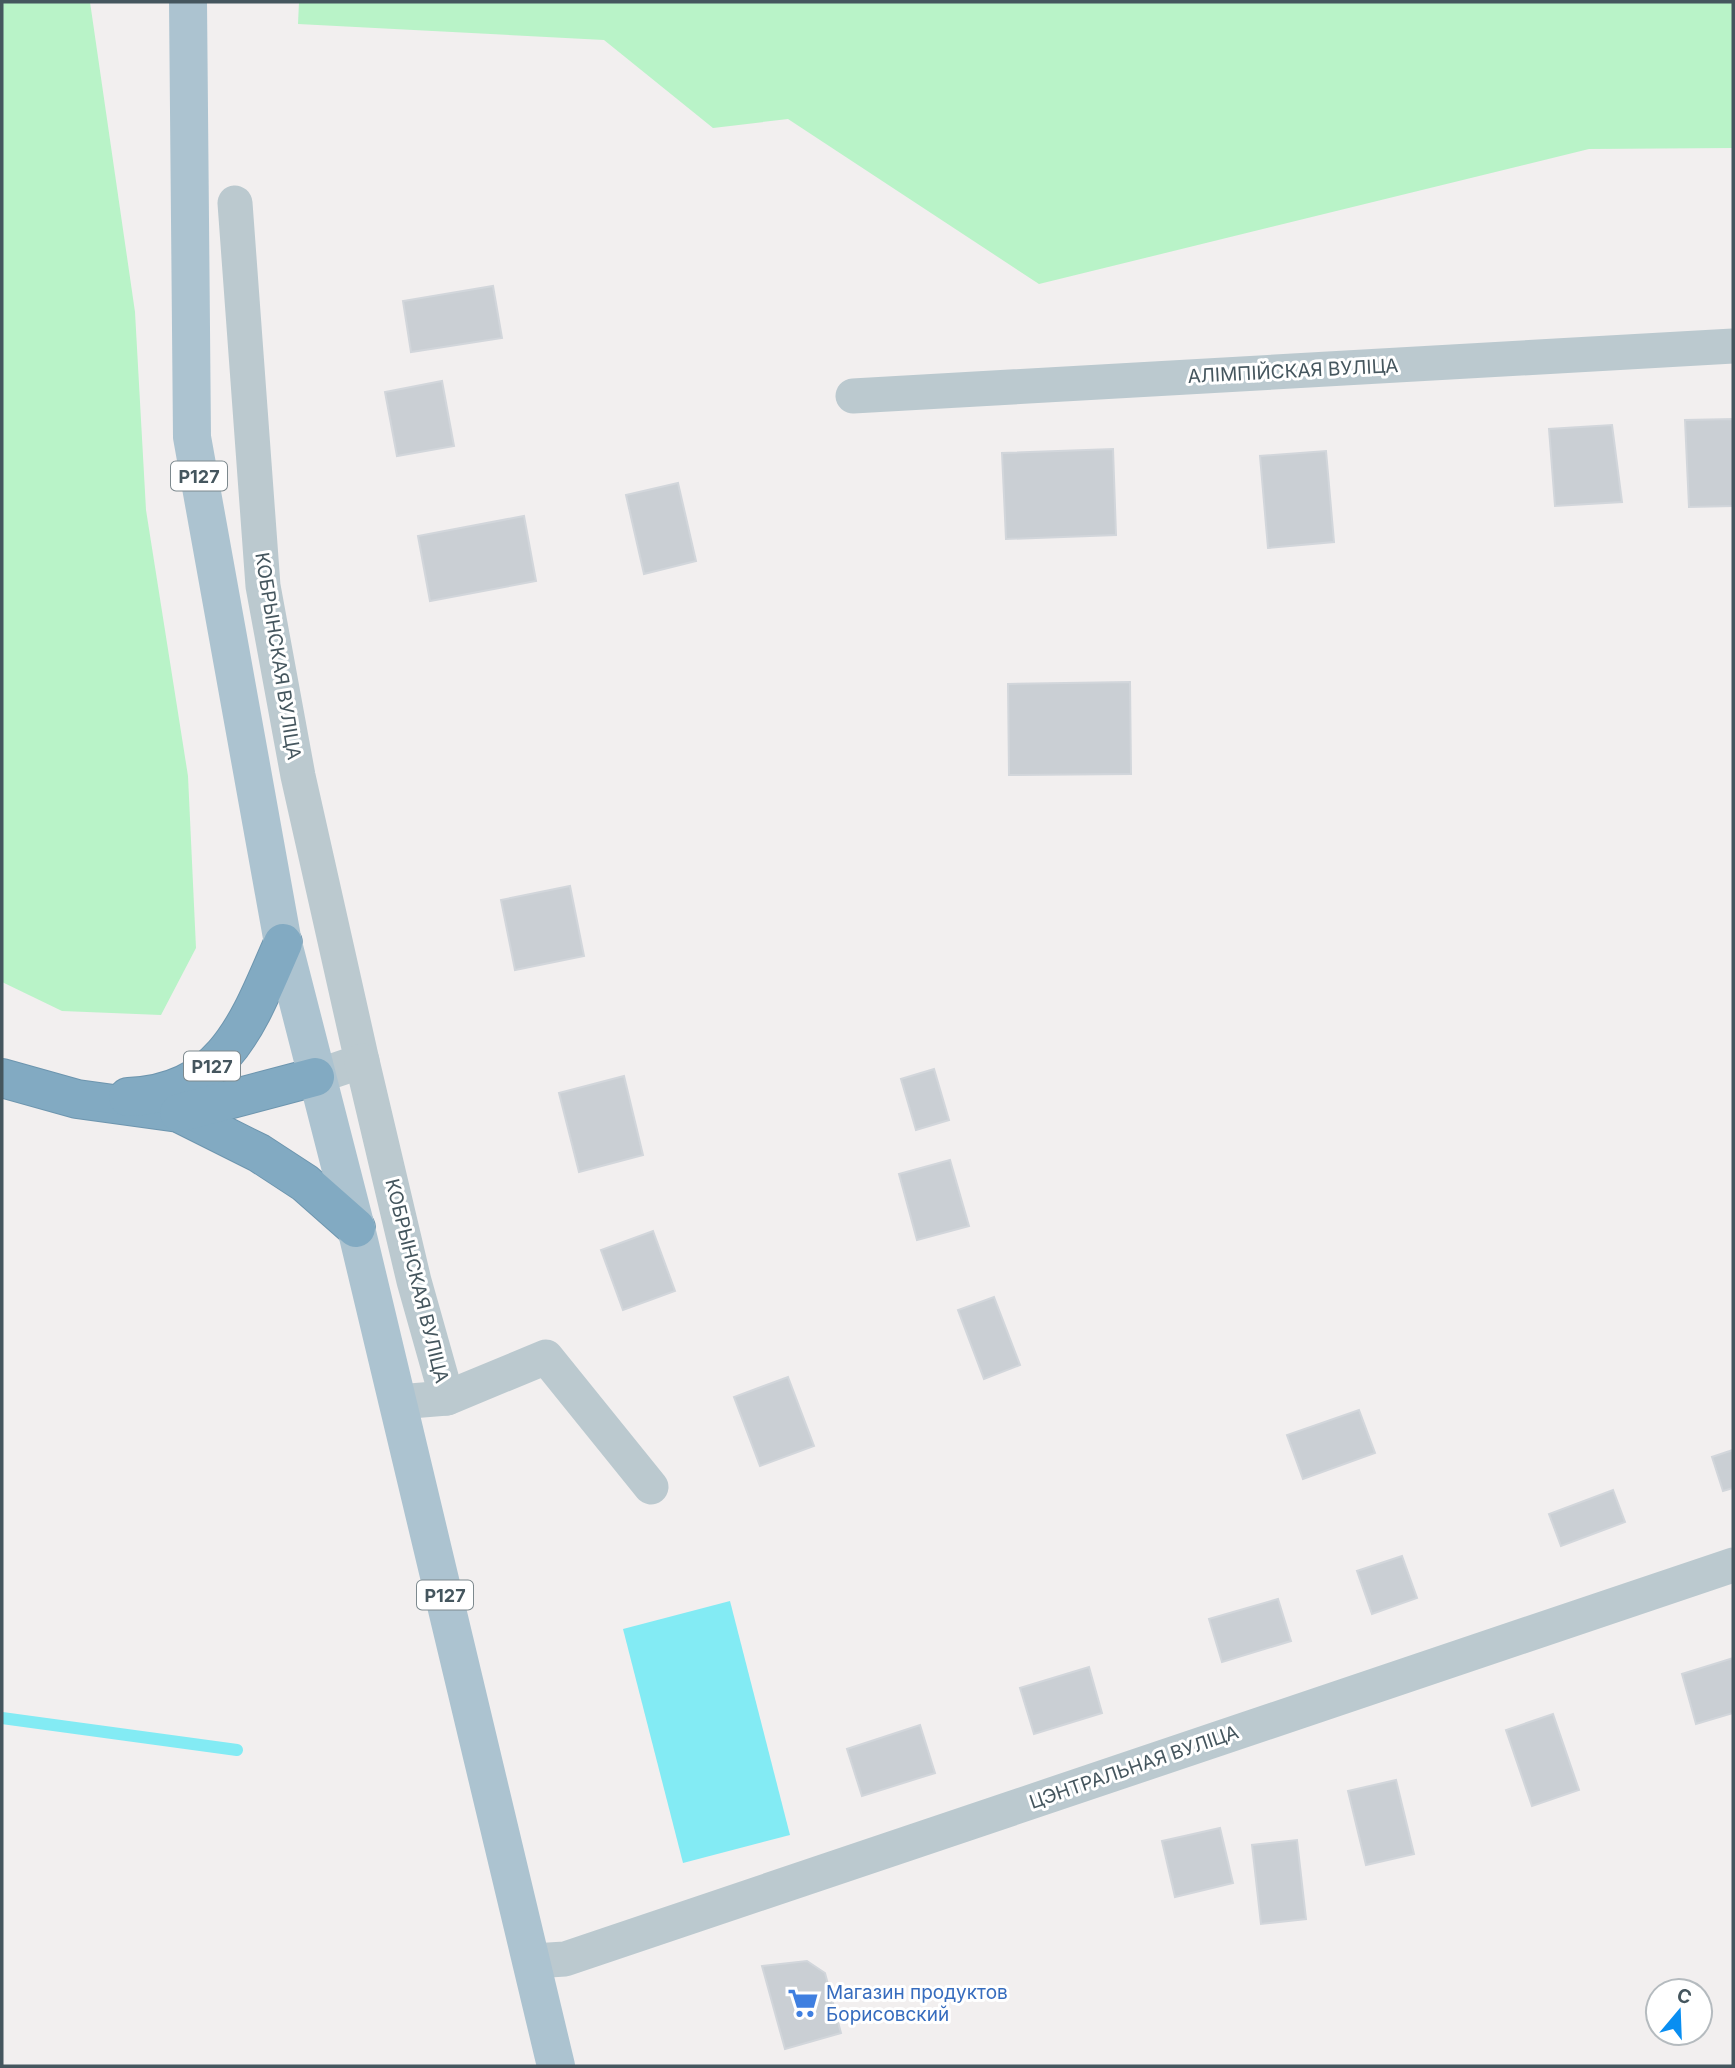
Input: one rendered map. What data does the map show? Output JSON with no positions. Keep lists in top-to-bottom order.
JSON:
{
  "streets": {
    "highway": ["Р127"],
    "street": ["АЛІМПІЙСКАЯ ВУЛІЦА", "КОБРЫНСКАЯ ВУЛІЦА", "ЦЭНТРАЛЬНАЯ ВУЛІЦА"]
  },
  "crossings": [
    ["Р127", "ЦЭНТРАЛЬНАЯ ВУЛІЦА"]
  ],
  "places": {
    "supermarket": ["Магазин продуктов Борисовский"]
  },
  "north": "top"
}
